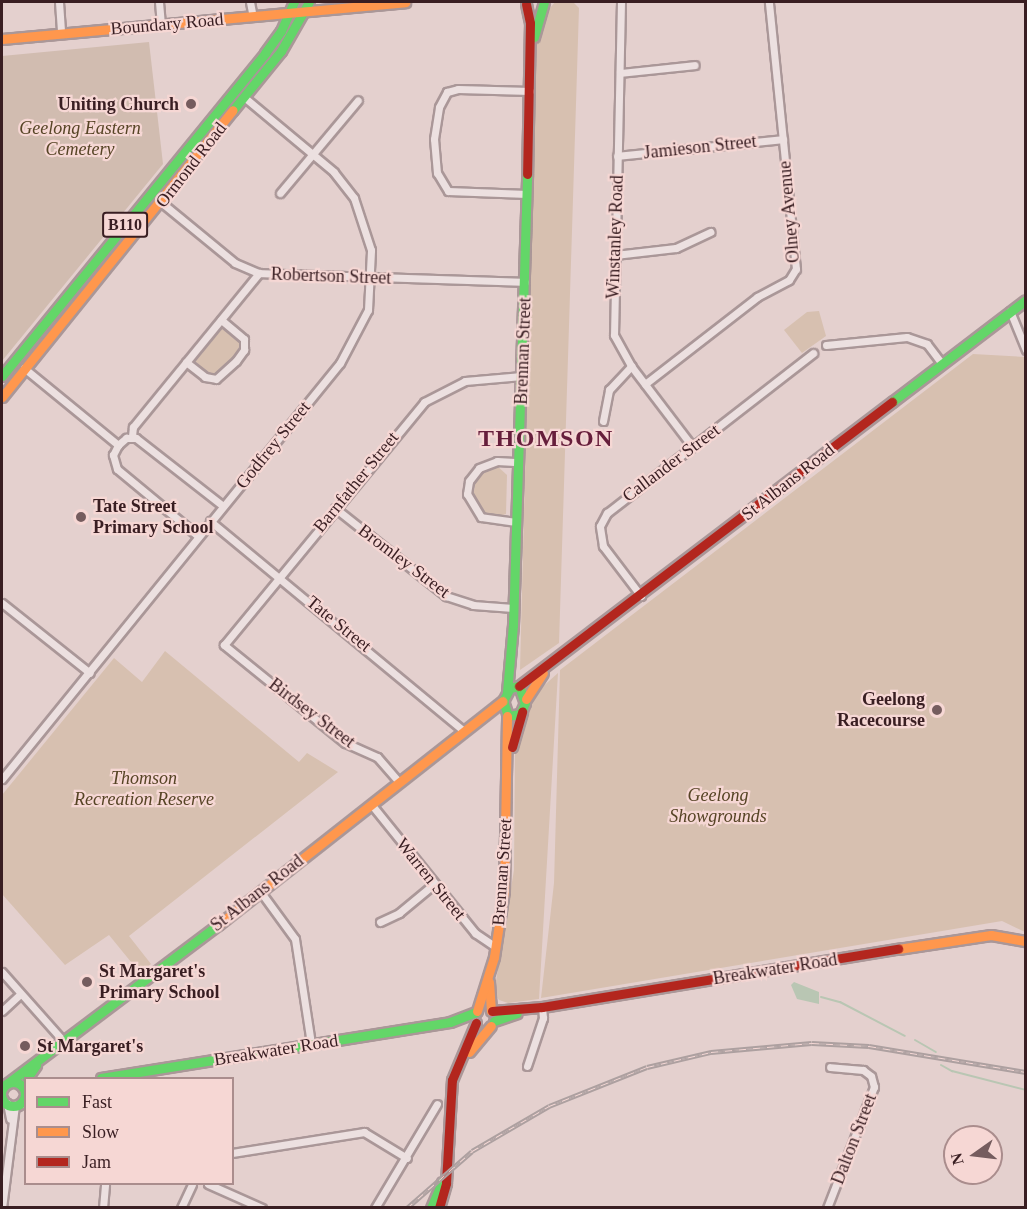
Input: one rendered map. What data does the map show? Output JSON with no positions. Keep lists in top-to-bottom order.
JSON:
{
  "streets": {
    "main road": [
      "Boundary Road",
      "Ormond Road",
      "B110",
      "Brennan Street",
      "St Albans Road",
      "Breakwater Road"
    ],
    "street": [
      "Jamieson Street",
      "Olney Avenue",
      "Winstanley Road",
      "Robertson Street",
      "Godfrey Street",
      "Callander Street",
      "Barnfather Street",
      "Bromley Street",
      "Tate Street",
      "Birdsey Street",
      "Warren Street",
      "Dalton Street"
    ]
  },
  "crossings": [
    ["Boundary Road", "Ormond Road"],
    ["Boundary Road", "B110"],
    ["Jamieson Street", "Olney Avenue"],
    ["Jamieson Street", "Winstanley Road"],
    ["Ormond Road", "B110"],
    ["Ormond Road", "Robertson Street"],
    ["Ormond Road", "Godfrey Street"],
    ["Olney Avenue", "Winstanley Road"],
    ["Winstanley Road", "Callander Street"],
    ["Robertson Street", "Brennan Street"],
    ["Robertson Street", "Godfrey Street"],
    ["Brennan Street", "Barnfather Street"],
    ["Brennan Street", "St Albans Road"],
    ["Brennan Street", "Bromley Street"],
    ["Brennan Street", "Warren Street"],
    ["Brennan Street", "Breakwater Road"],
    ["Godfrey Street", "Tate Street"],
    ["Callander Street", "St Albans Road"],
    ["Barnfather Street", "Bromley Street"],
    ["Barnfather Street", "Tate Street"],
    ["Barnfather Street", "Birdsey Street"],
    ["St Albans Road", "Tate Street"],
    ["St Albans Road", "Birdsey Street"],
    ["St Albans Road", "Warren Street"]
  ],
  "districts": ["THOMSON"],
  "parks": ["Geelong Eastern Cemetery", "Thomson Recreation Reserve", "Geelong Showgrounds"],
  "places": [
    "Uniting Church",
    "Tate Street Primary School",
    "Geelong Racecourse",
    "St Margaret's Primary School",
    "St Margaret's"
  ],
  "legend": ["Fast", "Slow", "Jam"],
  "north": "left"
}
